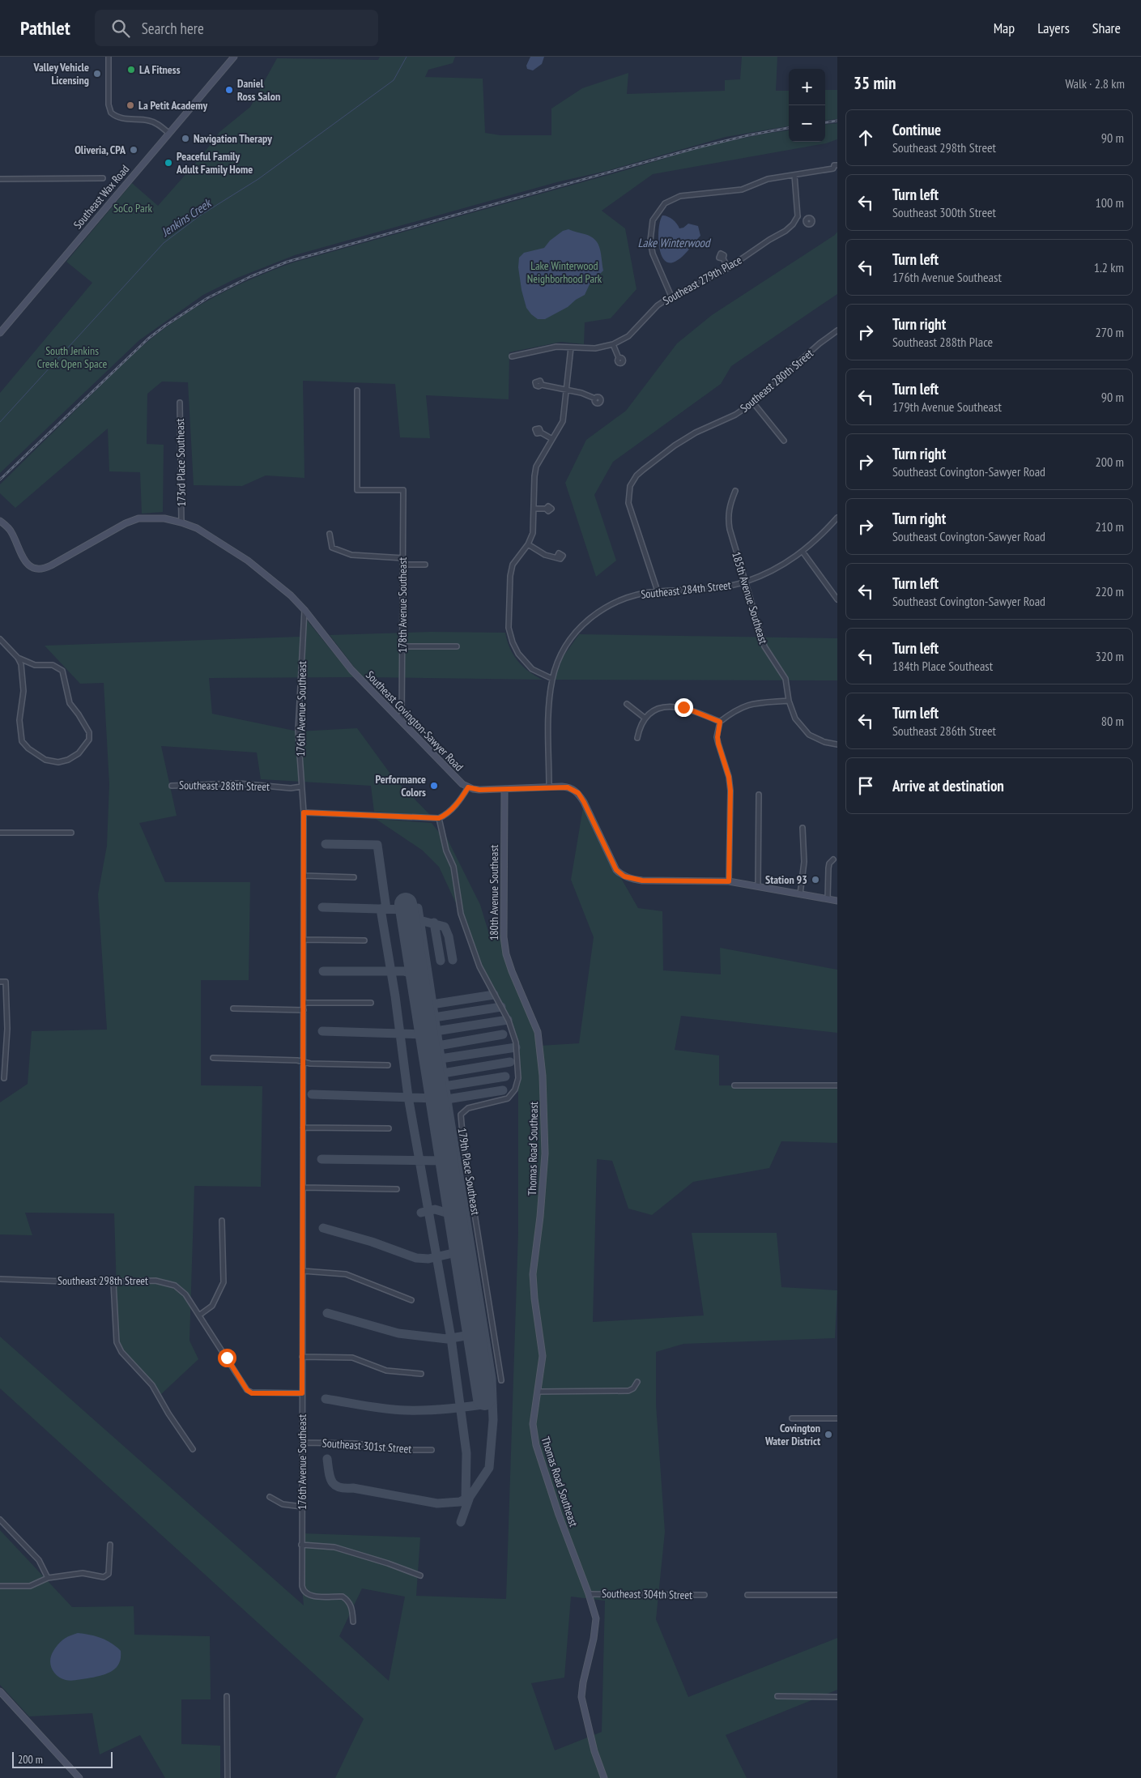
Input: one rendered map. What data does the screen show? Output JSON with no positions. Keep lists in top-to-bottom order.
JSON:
{
  "streets": {
    "street": [
      "Southeast Wax Road",
      "Southeast 279th Place",
      "Southeast 280th Street",
      "173rd Place Southeast",
      "Southeast 284th Street",
      "185th Avenue Southeast",
      "178th Avenue Southeast",
      "176th Avenue Southeast",
      "Southeast Covington-Sawyer Road",
      "Southeast 288th Street",
      "180th Avenue Southeast",
      "Thomas Road Southeast",
      "179th Place Southeast",
      "Southeast 298th Street",
      "Southeast 301st Street",
      "Southeast 304th Street"
    ]
  },
  "crossings": [
    ["Southeast 280th Street", "Southeast 284th Street"],
    ["173rd Place Southeast", "Southeast Covington-Sawyer Road"],
    ["Southeast 284th Street", "185th Avenue Southeast"],
    ["178th Avenue Southeast", "Southeast Covington-Sawyer Road"],
    ["176th Avenue Southeast", "Southeast Covington-Sawyer Road"],
    ["176th Avenue Southeast", "Southeast 288th Street"],
    ["176th Avenue Southeast", "Southeast 298th Street"],
    ["176th Avenue Southeast", "Southeast 301st Street"],
    ["180th Avenue Southeast", "Thomas Road Southeast"],
    ["Thomas Road Southeast", "Southeast 304th Street"]
  ],
  "water": ["Jenkins Creek", "Lake Winterwood"],
  "parks": ["SoCo Park", "Lake Winterwood Neighborhood Park", "South Jenkins Creek Open Space"],
  "places": [
    "LA Fitness",
    "Valley Vehicle Licensing",
    "Daniel Ross Salon",
    "La Petit Academy",
    "Navigation Therapy",
    "Oliveria, CPA",
    "Peaceful Family Adult Family Home",
    "Performance Colors",
    "Station 93",
    "Covington Water District"
  ],
  "scale_bar": "200 m",
  "page": {
    "header": "Pathlet",
    "search": "Search here",
    "nav": ["Map", "Layers", "Share"],
    "heading": ["35 min", "Walk · 2.8 km"],
    "map_buttons": ["+", "−"],
    "list": [
      ["Continue", "Southeast 298th Street", "90 m"],
      ["Turn left", "Southeast 300th Street", "100 m"],
      ["Turn left", "176th Avenue Southeast", "1.2 km"],
      ["Turn right", "Southeast 288th Place", "270 m"],
      ["Turn left", "179th Avenue Southeast", "90 m"],
      ["Turn right", "Southeast Covington-Sawyer Road", "200 m"],
      ["Turn right", "Southeast Covington-Sawyer Road", "210 m"],
      ["Turn left", "Southeast Covington-Sawyer Road", "220 m"],
      ["Turn left", "184th Place Southeast", "320 m"],
      ["Turn left", "Southeast 286th Street", "80 m"],
      "Arrive at destination"
    ],
    "scale": "200 m"
  }
}
